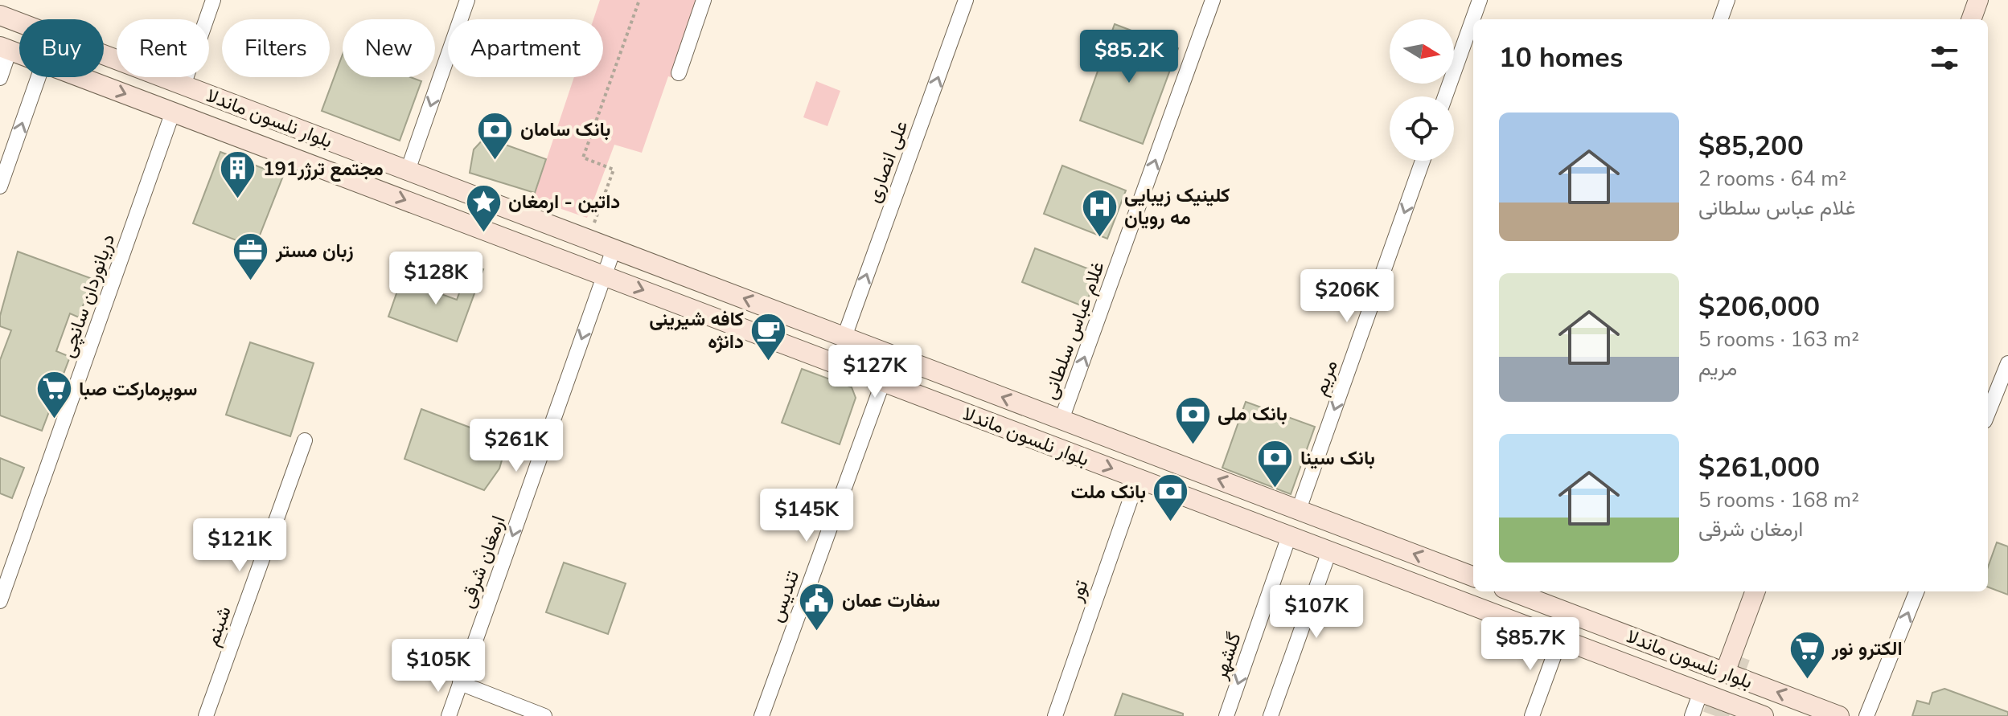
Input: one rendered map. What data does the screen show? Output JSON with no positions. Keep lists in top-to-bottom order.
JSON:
{
  "streets": {
    "main road": ["بلوار نلسون ماندلا"],
    "street": [
      "علی انصاری",
      "دریانوردان سانچی",
      "غلام عباس سلطانی",
      "مریم",
      "ارمغان شرقی",
      "تور",
      "تندیس",
      "شبنم",
      "گلشهر"
    ]
  },
  "crossings": [
    ["بلوار نلسون ماندلا", "علی انصاری"],
    ["بلوار نلسون ماندلا", "دریانوردان سانچی"],
    ["بلوار نلسون ماندلا", "غلام عباس سلطانی"],
    ["بلوار نلسون ماندلا", "مریم"],
    ["بلوار نلسون ماندلا", "ارمغان شرقی"],
    ["بلوار نلسون ماندلا", "تور"],
    ["بلوار نلسون ماندلا", "تندیس"],
    ["بلوار نلسون ماندلا", "گلشهر"]
  ],
  "one_way": [
    "علی انصاری",
    "غلام عباس سلطانی",
    "مریم",
    "ارمغان شرقی"
  ],
  "places": {
    "bank": [
      "بانک سامان",
      "بانک ملی",
      "بانک سینا",
      "بانک ملت"
    ],
    "building": ["مجتمع ترژر191"],
    "place": ["داتین - ارمغان"],
    "hospital": ["کلینیک زیبایی مه رویان"],
    "office": ["زبان مستر"],
    "cafe": ["کافه شیرینی دانژه"],
    "supermarket": ["سوپرمارکت صبا", "الكترو نور"],
    "public building": ["سفارت عمان"]
  },
  "north": "right",
  "page": {
    "chip": [
      "Buy",
      "Rent",
      "Filters",
      "New",
      "Apartment"
    ],
    "heading": "10 homes",
    "price": [
      "$85.2K",
      "$128K",
      "$206K",
      "$127K",
      "$261K",
      "$145K",
      "$121K",
      "$107K",
      "$85.7K",
      "$105K"
    ],
    "list": [
      {
        "name": "$85,200",
        "note": "2 rooms · 64 m² · غلام عباس سلطانی"
      },
      {
        "name": "$206,000",
        "note": "5 rooms · 163 m² · مریم"
      },
      {
        "name": "$261,000",
        "note": "5 rooms · 168 m² · ارمغان شرقی"
      }
    ]
  }
}
